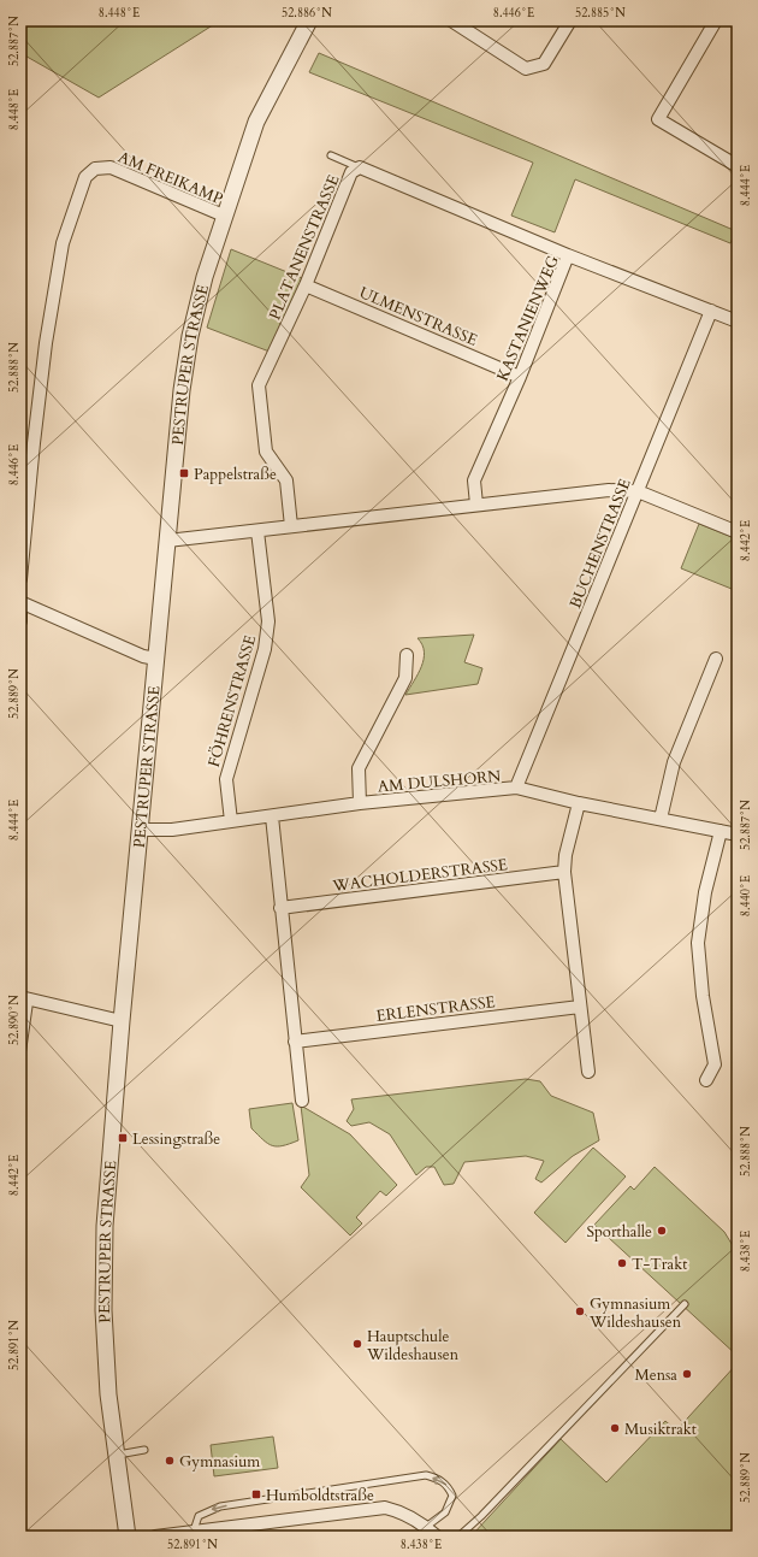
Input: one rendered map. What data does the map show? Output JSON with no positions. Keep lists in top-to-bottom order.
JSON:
{
  "streets": {
    "street": [
      "AM FREIKAMP",
      "PLATANENSTRASSE",
      "ULMENSTRASSE",
      "KASTANIENWEG",
      "PESTRUPER STRASSE",
      "BUCHENSTRASSE",
      "FÖHRENSTRASSE",
      "AM DULSHORN",
      "WACHOLDERSTRASSE",
      "ERLENSTRASSE"
    ]
  },
  "crossings": [
    ["AM FREIKAMP", "PESTRUPER STRASSE"],
    ["PLATANENSTRASSE", "ULMENSTRASSE"],
    ["PLATANENSTRASSE", "KASTANIENWEG"],
    ["ULMENSTRASSE", "KASTANIENWEG"],
    ["KASTANIENWEG", "BUCHENSTRASSE"],
    ["PESTRUPER STRASSE", "AM DULSHORN"],
    ["BUCHENSTRASSE", "AM DULSHORN"],
    ["FÖHRENSTRASSE", "AM DULSHORN"]
  ],
  "places": {
    "transit": ["Pappelstraße", "Lessingstraße", "Humboldtstraße"],
    "other": [
      "Sporthalle",
      "T-Trakt",
      "Gymnasium Wildeshausen",
      "Hauptschule Wildeshausen",
      "Mensa",
      "Musiktrakt",
      "Gymnasium"
    ]
  },
  "coordinates": [
    "8.448°E",
    "52.886°N",
    "8.446°E",
    "52.885°N",
    "52.887°N",
    "8.444°E",
    "52.888°N",
    "8.442°E",
    "52.889°N",
    "8.440°E",
    "52.890°N",
    "8.438°E",
    "52.891°N"
  ]
}
